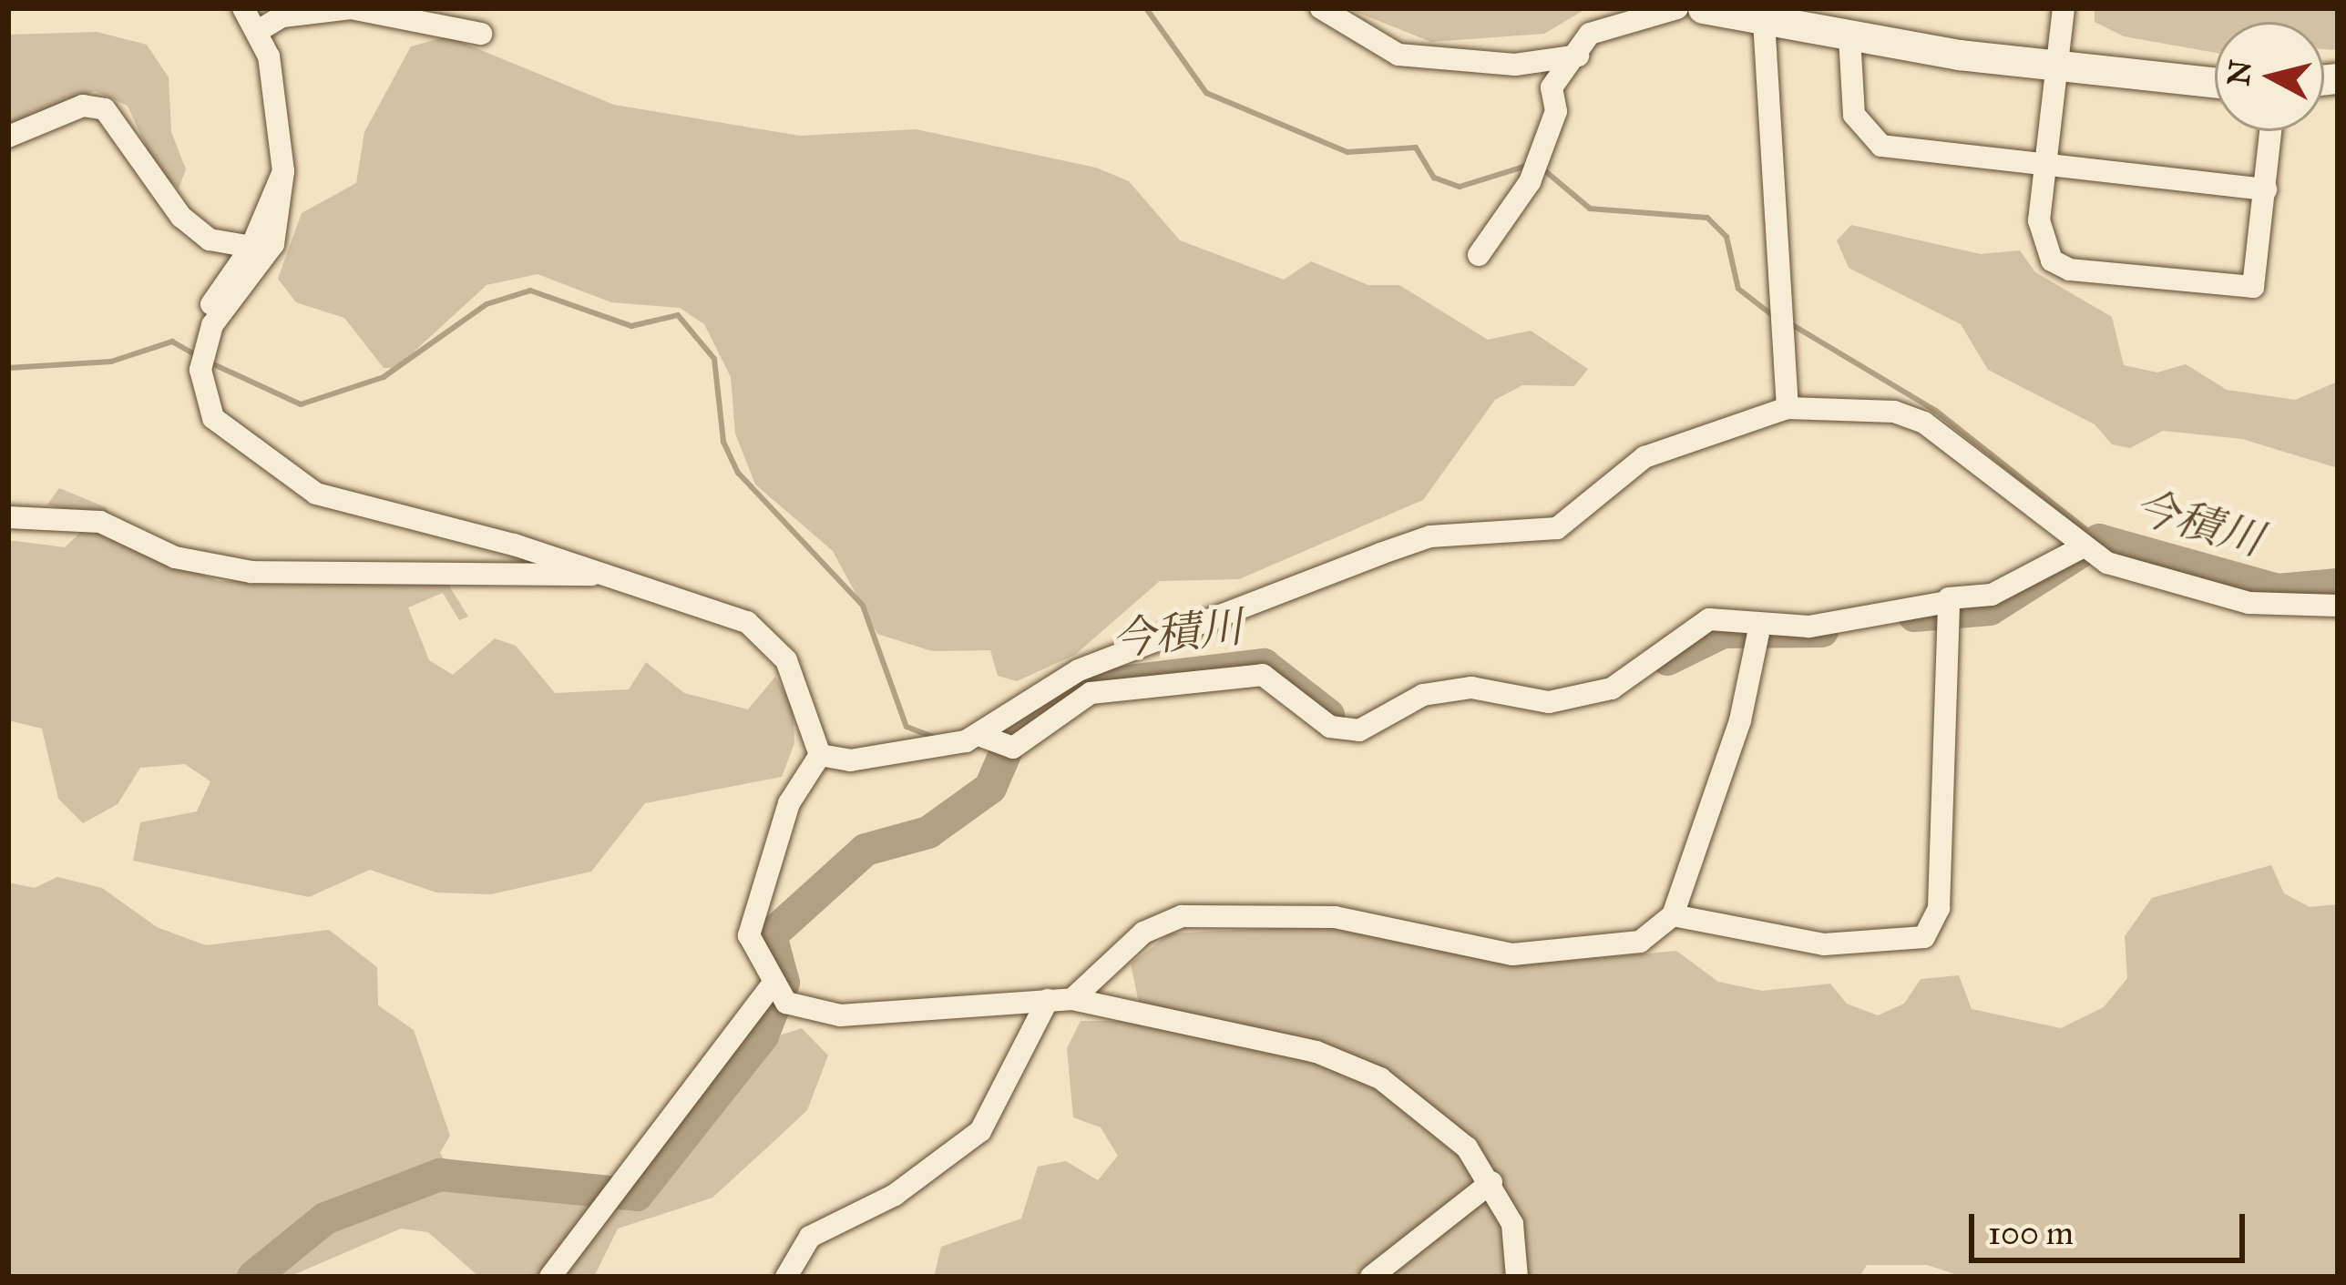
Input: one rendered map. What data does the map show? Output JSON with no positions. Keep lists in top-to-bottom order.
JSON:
{
  "water": ["今積川"],
  "scale_bar": "100 m",
  "north": "left"
}
